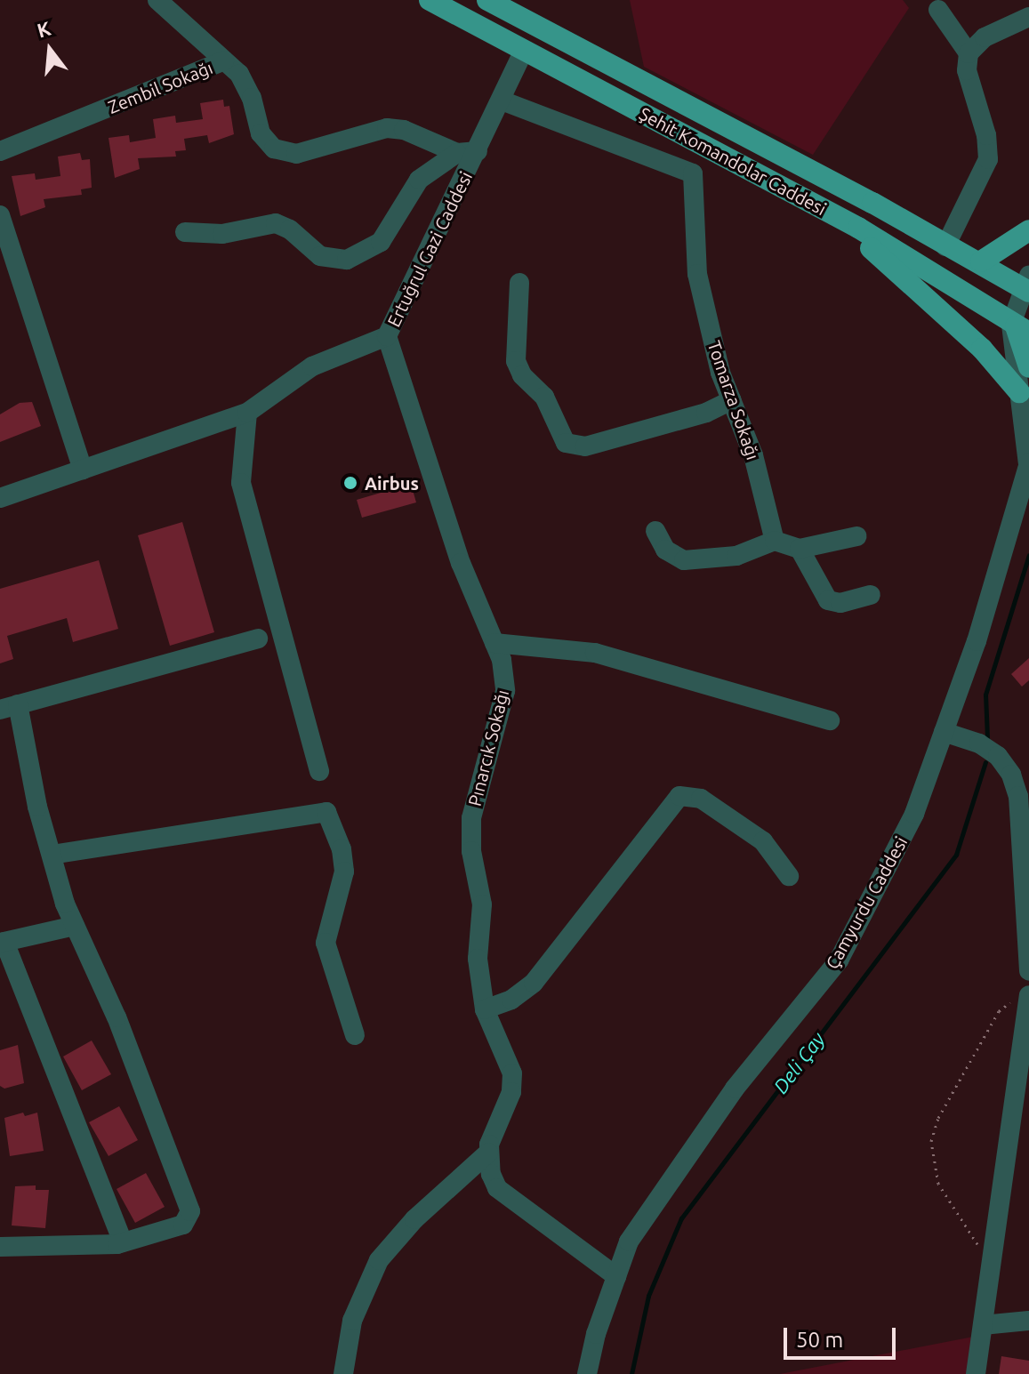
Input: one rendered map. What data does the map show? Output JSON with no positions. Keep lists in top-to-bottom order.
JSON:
{
  "streets": {
    "main road": ["Şehit Komandolar Caddesi"],
    "street": [
      "Zembil Sokağı",
      "Ertuğrul Gazi Caddesi",
      "Tomarza Sokağı",
      "Pınarcık Sokağı",
      "Çamyurdu Caddesi"
    ]
  },
  "crossings": [
    ["Zembil Sokağı", "Ertuğrul Gazi Caddesi"],
    ["Şehit Komandolar Caddesi", "Ertuğrul Gazi Caddesi"],
    ["Şehit Komandolar Caddesi", "Çamyurdu Caddesi"],
    ["Ertuğrul Gazi Caddesi", "Pınarcık Sokağı"]
  ],
  "water": ["Deli Çay"],
  "places": ["Airbus"],
  "scale_bar": "50 m",
  "north": "top"
}
